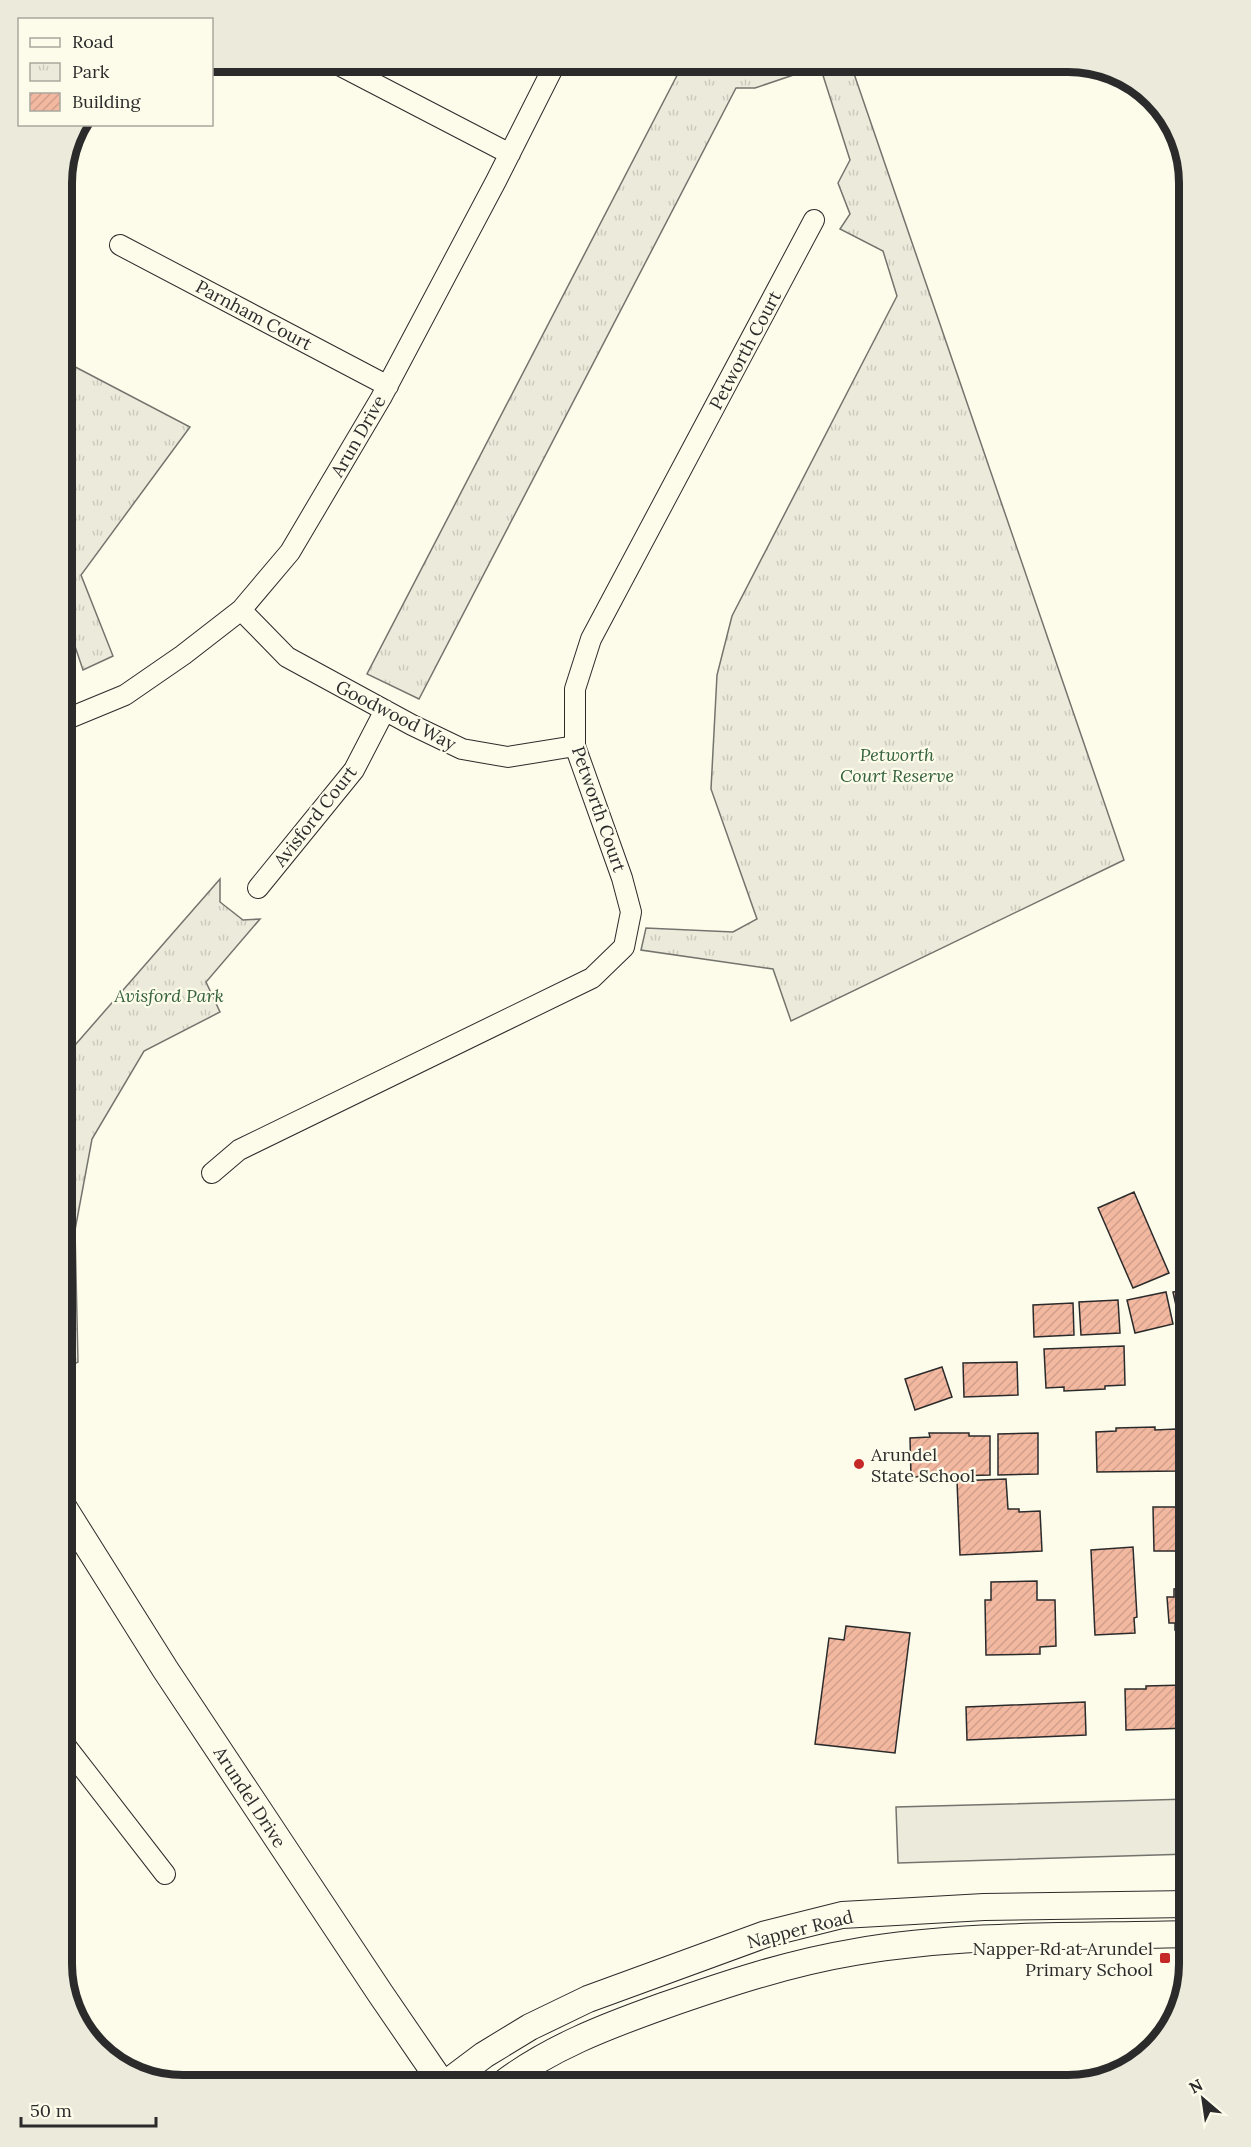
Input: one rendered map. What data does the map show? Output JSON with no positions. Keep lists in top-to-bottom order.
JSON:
{
  "streets": {
    "main road": ["Arundel Drive", "Napper Road"],
    "street": [
      "Parnham Court",
      "Petworth Court",
      "Arun Drive",
      "Goodwood Way",
      "Avisford Court"
    ]
  },
  "crossings": [
    ["Parnham Court", "Arun Drive"],
    ["Petworth Court", "Goodwood Way"],
    ["Arun Drive", "Goodwood Way"],
    ["Goodwood Way", "Avisford Court"]
  ],
  "parks": ["Petworth Court Reserve", "Avisford Park"],
  "places": {
    "other": ["Arundel State School"],
    "transit": ["Napper Rd at Arundel Primary School"]
  },
  "legend": ["Road", "Park", "Building"],
  "scale_bar": "50 m",
  "north": "top left"
}
